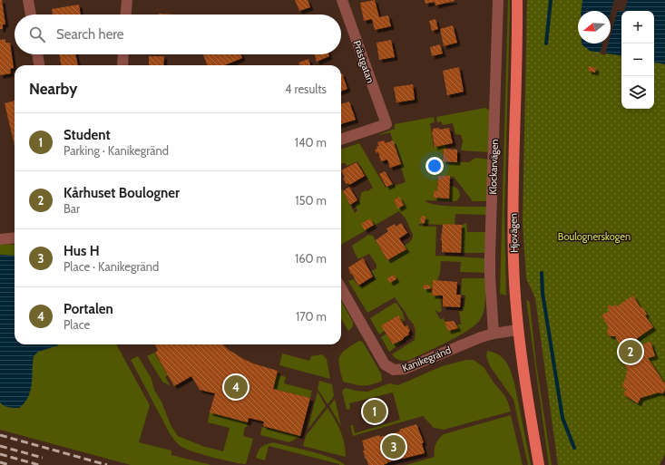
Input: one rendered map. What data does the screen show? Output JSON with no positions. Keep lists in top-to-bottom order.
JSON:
{
  "streets": {
    "main road": ["Hjovägen"],
    "street": ["Prästgatan", "Klockarvägen", "Kanikegränd"]
  },
  "crossings": [
    ["Klockarvägen", "Kanikegränd"],
    ["Hjovägen", "Kanikegränd"]
  ],
  "parks": ["Boulognerskogen"],
  "north": "left",
  "page": {
    "map_buttons": ["+", "−"],
    "search": "Search here",
    "heading": ["Nearby", "4 results"],
    "list": [
      {
        "mark": "1",
        "name": "Student",
        "note": "Parking · Kanikegränd",
        "value": "140 m"
      },
      {
        "mark": "2",
        "name": "Kårhuset Boulogner",
        "note": "Bar",
        "value": "150 m"
      },
      {
        "mark": "3",
        "name": "Hus H",
        "note": "Place · Kanikegränd",
        "value": "160 m"
      },
      {
        "mark": "4",
        "name": "Portalen",
        "note": "Place",
        "value": "170 m"
      }
    ],
    "pins": [
      "2",
      "4",
      "1",
      "3"
    ]
  }
}
